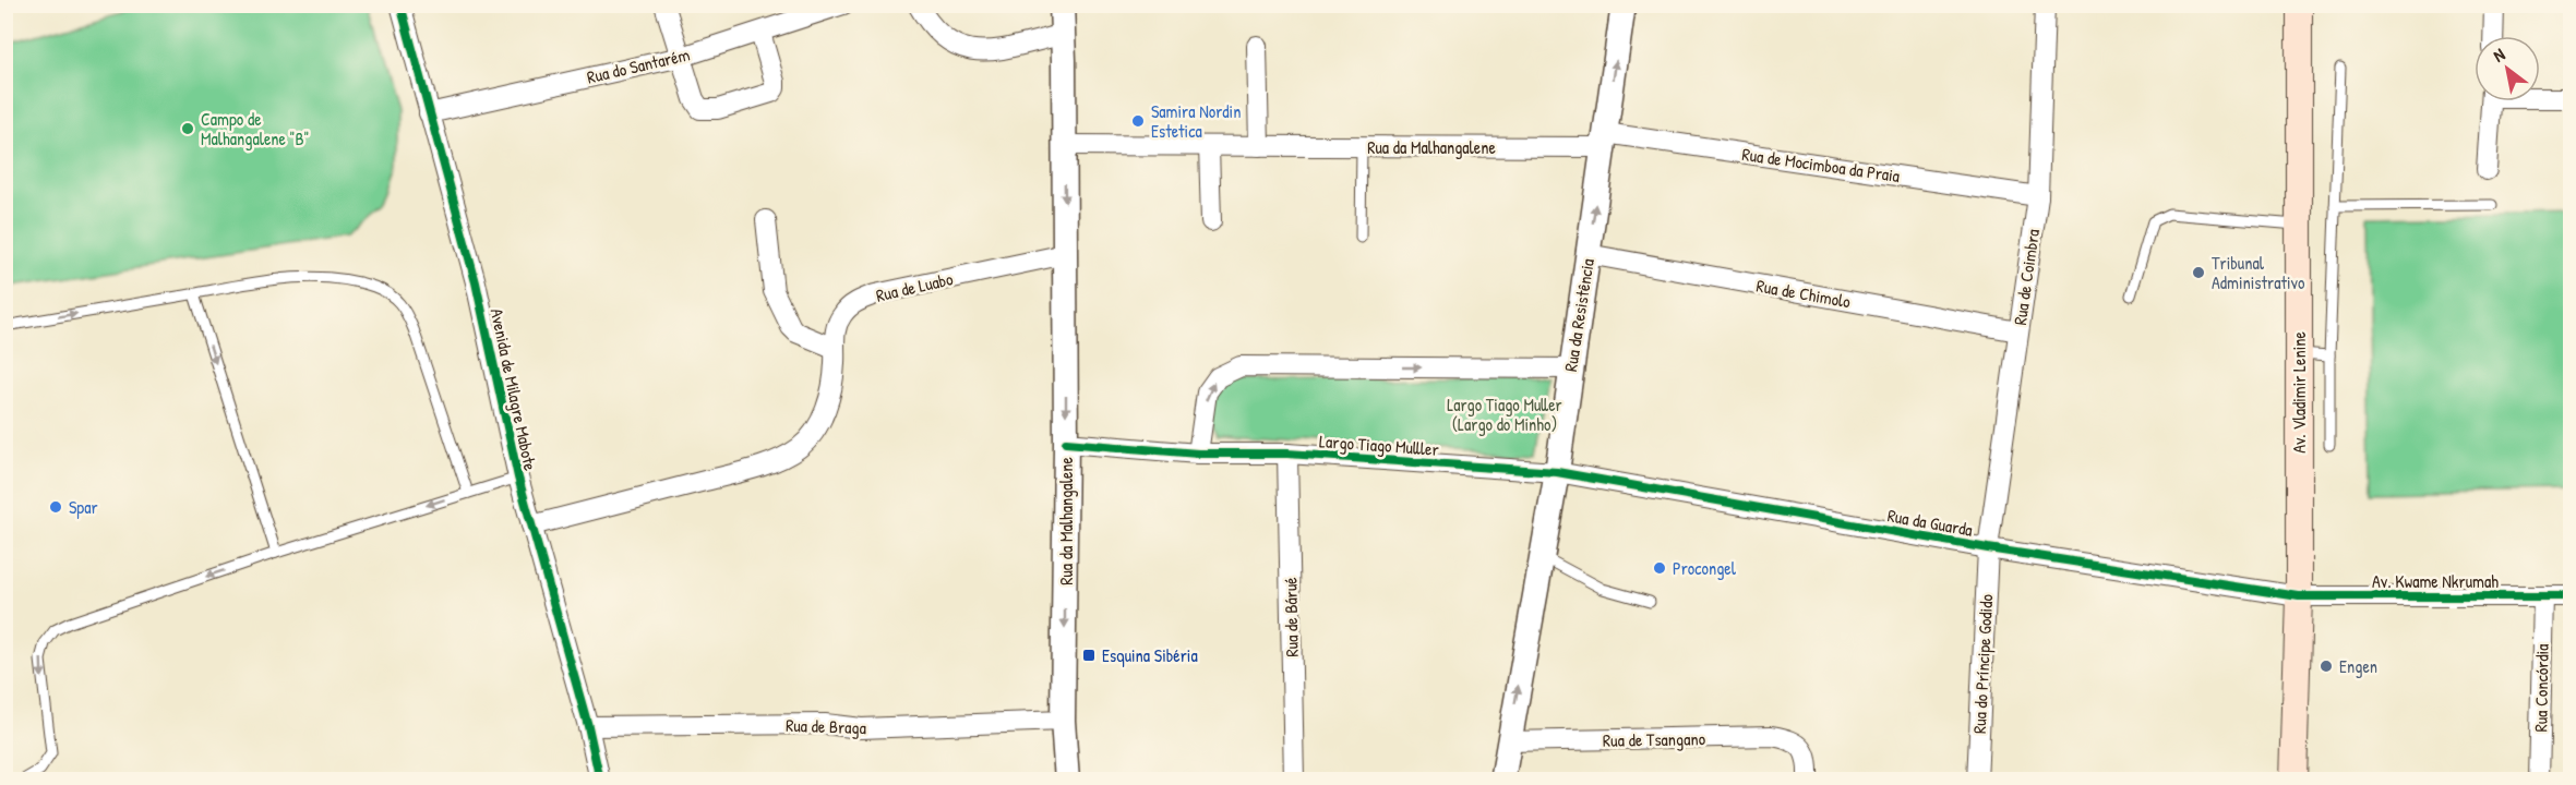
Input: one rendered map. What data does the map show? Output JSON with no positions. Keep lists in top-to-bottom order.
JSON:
{
  "streets": {
    "main road": ["Av. Vladimir Lenine"],
    "street": [
      "Rua do Santarém",
      "Rua da Malhangalene",
      "Rua de Mocimboa da Praia",
      "Rua de Coimbra",
      "Rua de Luabo",
      "Rua de Chimolo",
      "Rua da Resistência",
      "Avenida de Milagre Mabote",
      "Largo Tiago Mulller",
      "Rua da Guarda",
      "Av. Kwame Nkrumah",
      "Rua de Bárué",
      "Rua do Príncipe Godido",
      "Rua Concórdia",
      "Rua de Braga",
      "Rua de Tsangano"
    ]
  },
  "crossings": [
    ["Rua do Santarém", "Avenida de Milagre Mabote"],
    ["Rua da Malhangalene", "Rua de Mocimboa da Praia"],
    ["Rua da Malhangalene", "Rua de Luabo"],
    ["Rua da Malhangalene", "Rua da Resistência"],
    ["Rua da Malhangalene", "Largo Tiago Mulller"],
    ["Rua da Malhangalene", "Rua de Braga"],
    ["Rua de Mocimboa da Praia", "Rua de Coimbra"],
    ["Rua de Mocimboa da Praia", "Rua da Resistência"],
    ["Rua de Coimbra", "Rua de Chimolo"],
    ["Rua de Coimbra", "Rua da Guarda"],
    ["Rua de Coimbra", "Rua do Príncipe Godido"],
    ["Rua de Luabo", "Avenida de Milagre Mabote"],
    ["Rua de Chimolo", "Rua da Resistência"],
    ["Rua da Resistência", "Largo Tiago Mulller"],
    ["Rua da Resistência", "Rua da Guarda"],
    ["Rua da Resistência", "Rua de Tsangano"],
    ["Avenida de Milagre Mabote", "Rua de Braga"],
    ["Av. Vladimir Lenine", "Rua da Guarda"],
    ["Av. Vladimir Lenine", "Av. Kwame Nkrumah"],
    ["Largo Tiago Mulller", "Rua da Guarda"],
    ["Largo Tiago Mulller", "Rua de Bárué"],
    ["Rua da Guarda", "Av. Kwame Nkrumah"],
    ["Rua da Guarda", "Rua do Príncipe Godido"],
    ["Av. Kwame Nkrumah", "Rua Concórdia"]
  ],
  "one_way": ["Rua da Malhangalene", "Rua da Resistência"],
  "parks": ["Largo Tiago Muller (Largo do Minho)"],
  "places": {
    "other": [
      "Samira Nordin Estetica",
      "Campo de Malhangalene \"B\"",
      "Tribunal Administrativo",
      "Spar",
      "Procongel",
      "Engen"
    ],
    "transit": ["Esquina Sibéria"]
  },
  "north": "top left"
}
